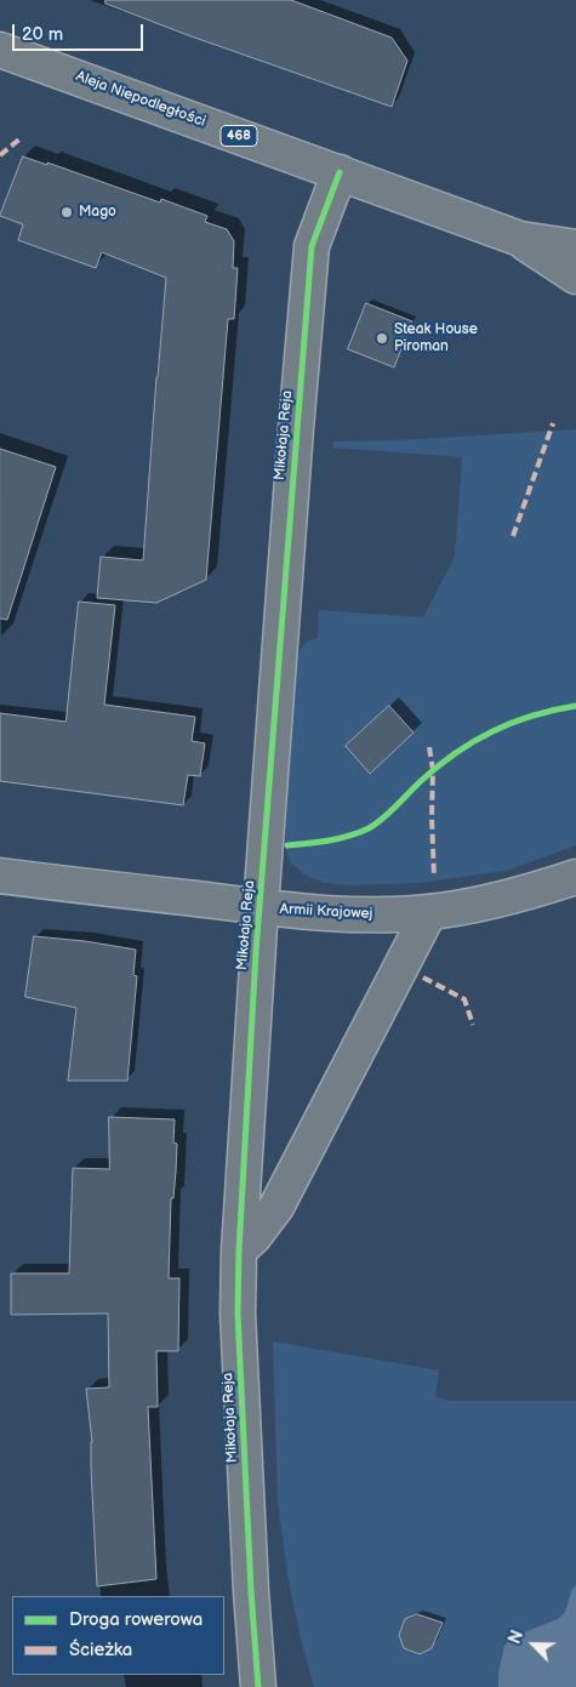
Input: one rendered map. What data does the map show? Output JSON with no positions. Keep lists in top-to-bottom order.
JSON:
{
  "streets": {
    "street": [
      "Aleja Niepodległości",
      "468",
      "Mikołaja Reja",
      "Armii Krajowej"
    ]
  },
  "crossings": [
    ["Aleja Niepodległości", "Mikołaja Reja"],
    ["Mikołaja Reja", "Armii Krajowej"]
  ],
  "places": ["Mago", "Steak House Piroman"],
  "legend": ["Droga rowerowa", "Ścieżka"],
  "scale_bar": "20 m",
  "north": "top left"
}
